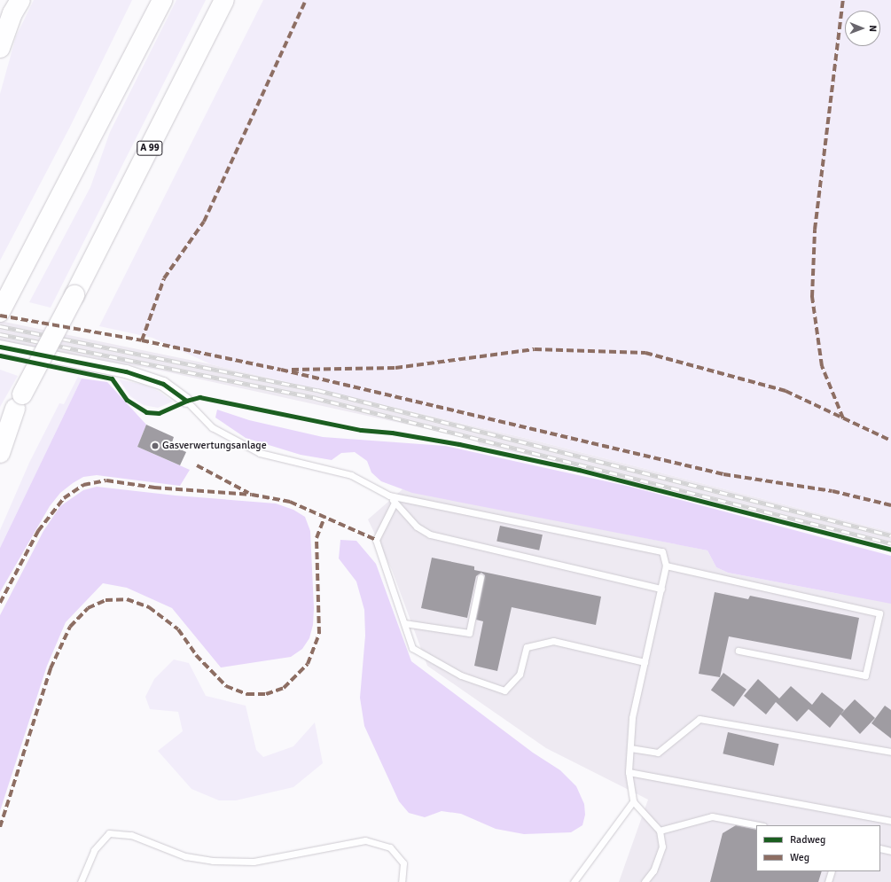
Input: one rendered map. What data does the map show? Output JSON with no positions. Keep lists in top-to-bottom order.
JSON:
{
  "streets": {
    "highway": ["A 99"]
  },
  "places": ["Gasverwertungsanlage"],
  "legend": ["Radweg", "Weg"],
  "north": "right"
}
